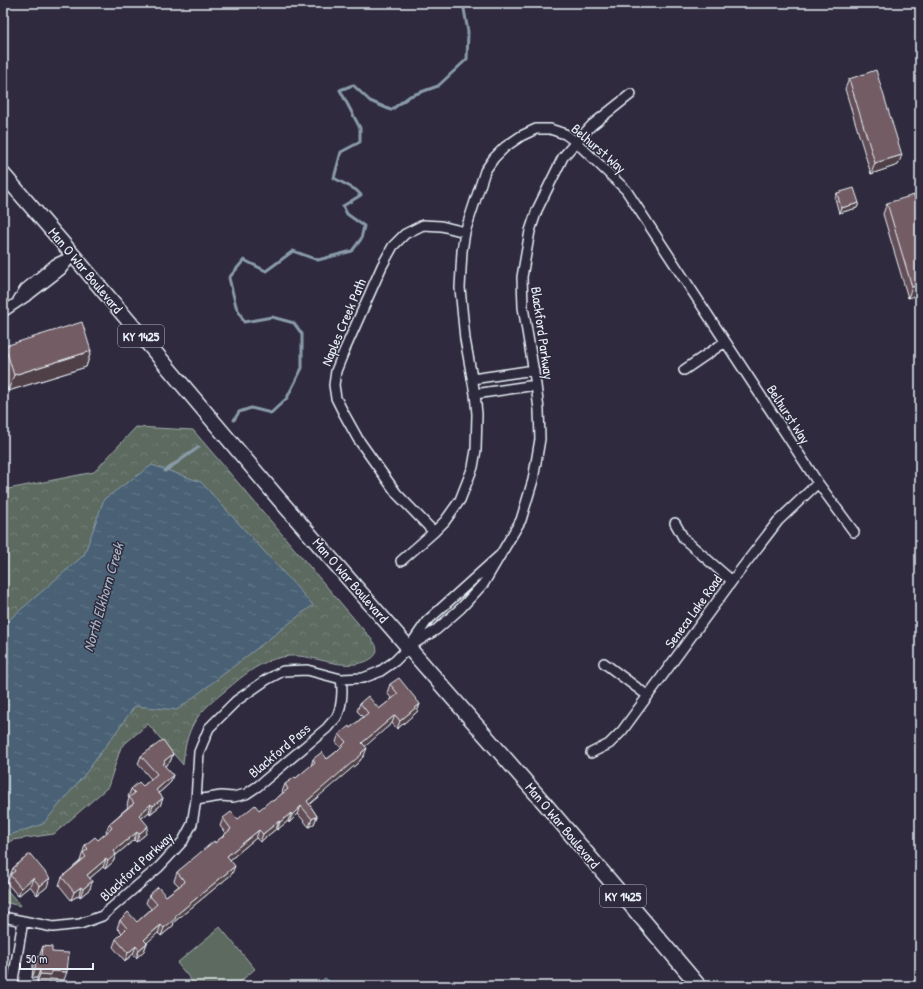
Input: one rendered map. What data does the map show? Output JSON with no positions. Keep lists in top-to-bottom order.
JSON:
{
  "streets": {
    "main road": ["Man O War Boulevard", "KY 1425"],
    "street": [
      "Belhurst Way",
      "Naples Creek Path",
      "Blackford Parkway",
      "Seneca Lake Road",
      "Blackford Pass"
    ]
  },
  "crossings": [
    ["Belhurst Way", "Naples Creek Path"],
    ["Belhurst Way", "Blackford Parkway"],
    ["Belhurst Way", "Seneca Lake Road"],
    ["Man O War Boulevard", "Blackford Parkway"],
    ["Blackford Parkway", "Blackford Pass"]
  ],
  "water": ["North Elkhorn Creek"],
  "scale_bar": "50 m"
}
